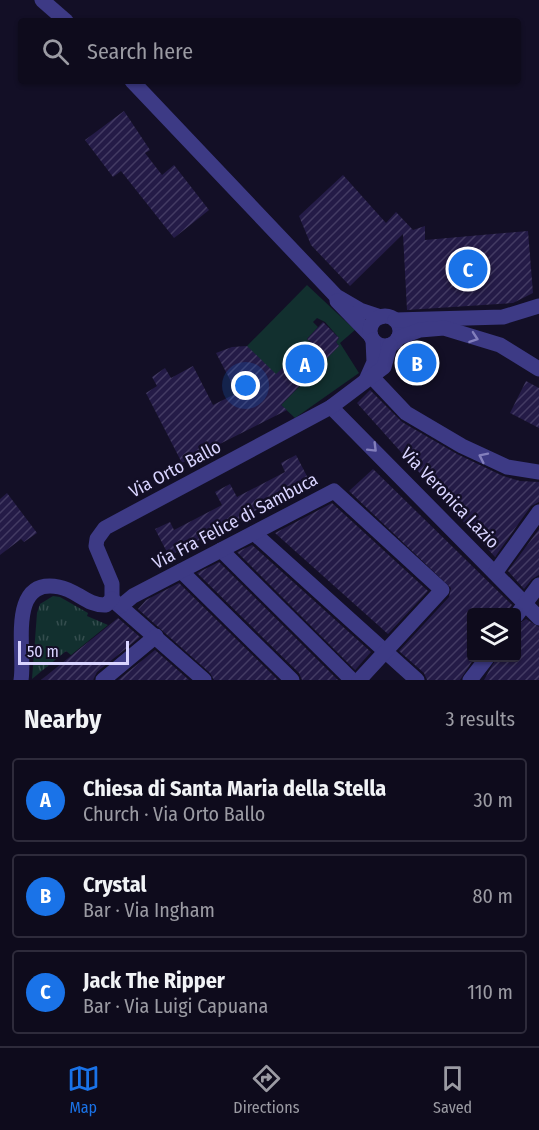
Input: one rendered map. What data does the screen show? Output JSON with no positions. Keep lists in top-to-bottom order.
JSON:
{
  "streets": {
    "street": ["Via Orto Ballo", "Via Veronica Lazio", "Via Fra Felice di Sambuca"]
  },
  "crossings": [
    ["Via Orto Ballo", "Via Veronica Lazio"],
    ["Via Orto Ballo", "Via Fra Felice di Sambuca"]
  ],
  "scale_bar": "50 m",
  "page": {
    "search": "Search here",
    "pins": ["C", "B", "A"],
    "scale": "50 m",
    "heading": ["Nearby", "3 results"],
    "list": [
      {
        "mark": "A",
        "name": "Chiesa di Santa Maria della Stella",
        "note": "Church · Via Orto Ballo",
        "value": "30 m"
      },
      {
        "mark": "B",
        "name": "Crystal",
        "note": "Bar · Via Ingham",
        "value": "80 m"
      },
      {
        "mark": "C",
        "name": "Jack The Ripper",
        "note": "Bar · Via Luigi Capuana",
        "value": "110 m"
      }
    ],
    "nav": ["Map", "Directions", "Saved"]
  }
}
